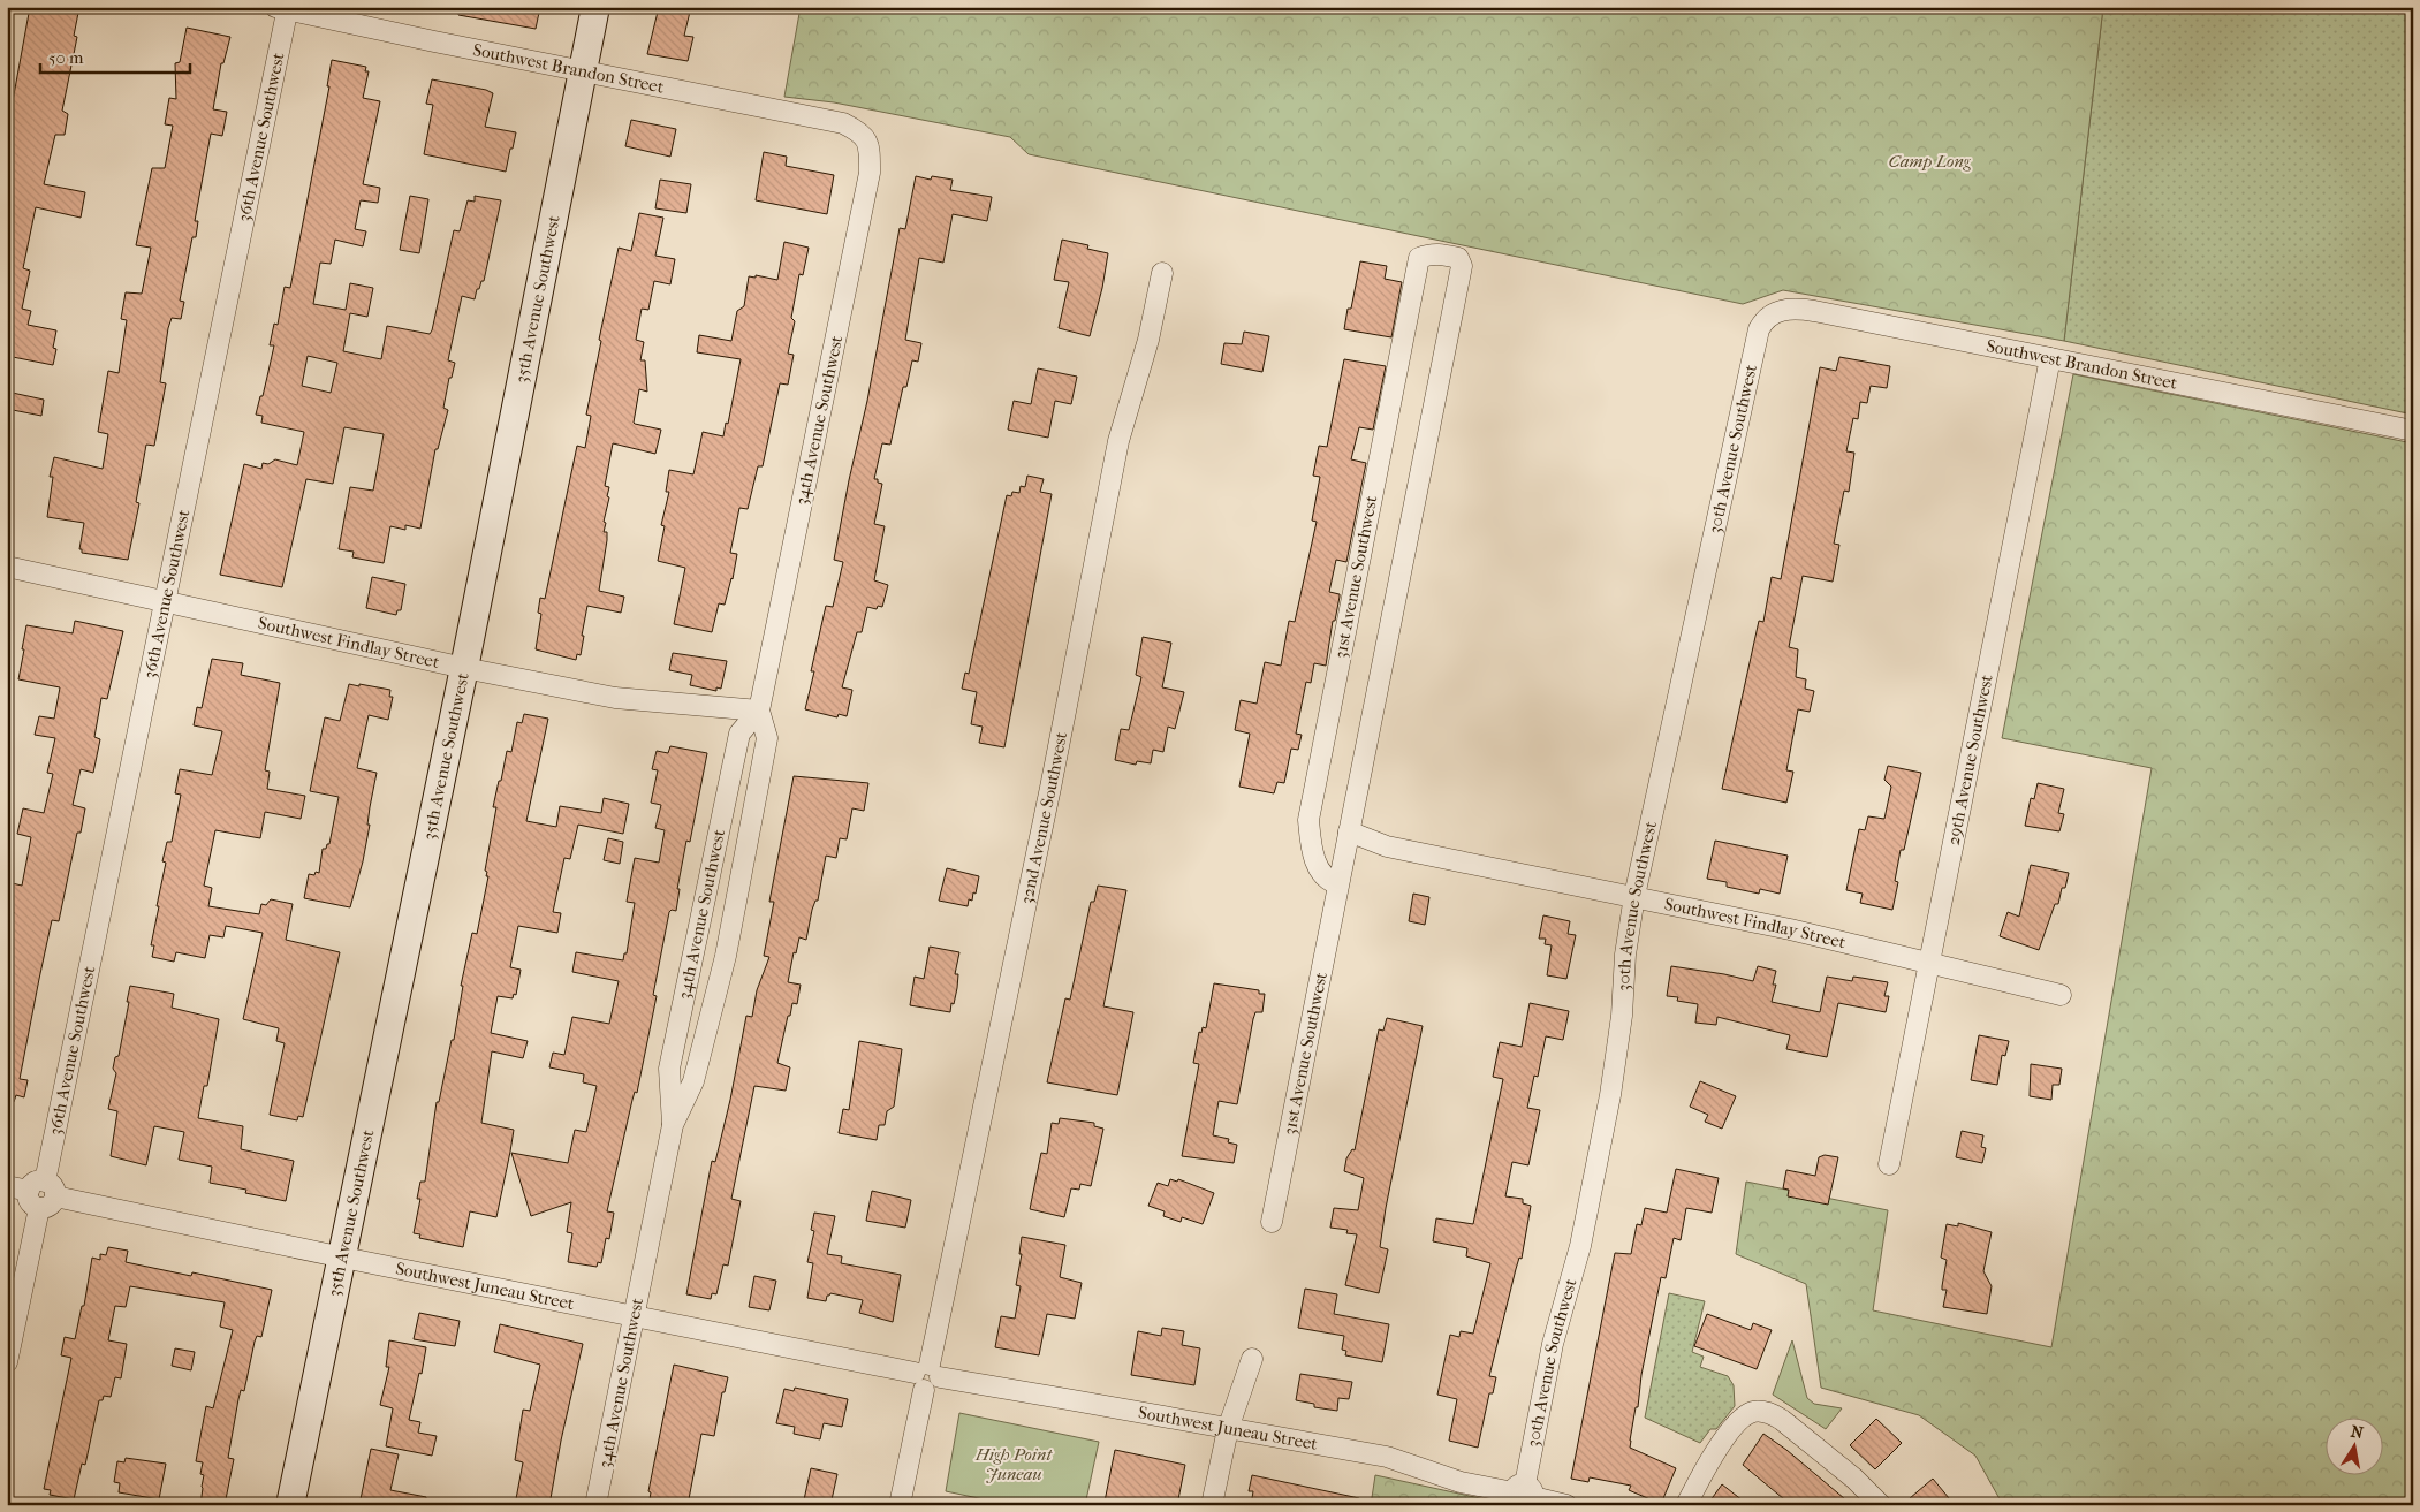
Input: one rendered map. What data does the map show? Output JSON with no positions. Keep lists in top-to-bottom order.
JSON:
{
  "streets": {
    "main road": ["35th Avenue Southwest"],
    "street": [
      "Southwest Brandon Street",
      "36th Avenue Southwest",
      "34th Avenue Southwest",
      "30th Avenue Southwest",
      "31st Avenue Southwest",
      "Southwest Findlay Street",
      "29th Avenue Southwest",
      "32nd Avenue Southwest",
      "Southwest Juneau Street"
    ]
  },
  "crossings": [
    ["Southwest Brandon Street", "36th Avenue Southwest"],
    ["Southwest Brandon Street", "35th Avenue Southwest"],
    ["Southwest Brandon Street", "34th Avenue Southwest"],
    ["Southwest Brandon Street", "30th Avenue Southwest"],
    ["Southwest Brandon Street", "29th Avenue Southwest"],
    ["36th Avenue Southwest", "Southwest Findlay Street"],
    ["36th Avenue Southwest", "Southwest Juneau Street"],
    ["35th Avenue Southwest", "Southwest Findlay Street"],
    ["35th Avenue Southwest", "Southwest Juneau Street"],
    ["34th Avenue Southwest", "Southwest Findlay Street"],
    ["34th Avenue Southwest", "Southwest Juneau Street"],
    ["30th Avenue Southwest", "Southwest Findlay Street"],
    ["30th Avenue Southwest", "Southwest Juneau Street"],
    ["31st Avenue Southwest", "Southwest Findlay Street"],
    ["Southwest Findlay Street", "29th Avenue Southwest"],
    ["32nd Avenue Southwest", "Southwest Juneau Street"]
  ],
  "parks": ["Camp Long", "High Point Juneau"],
  "scale_bar": "50 m",
  "north": "top"
}
